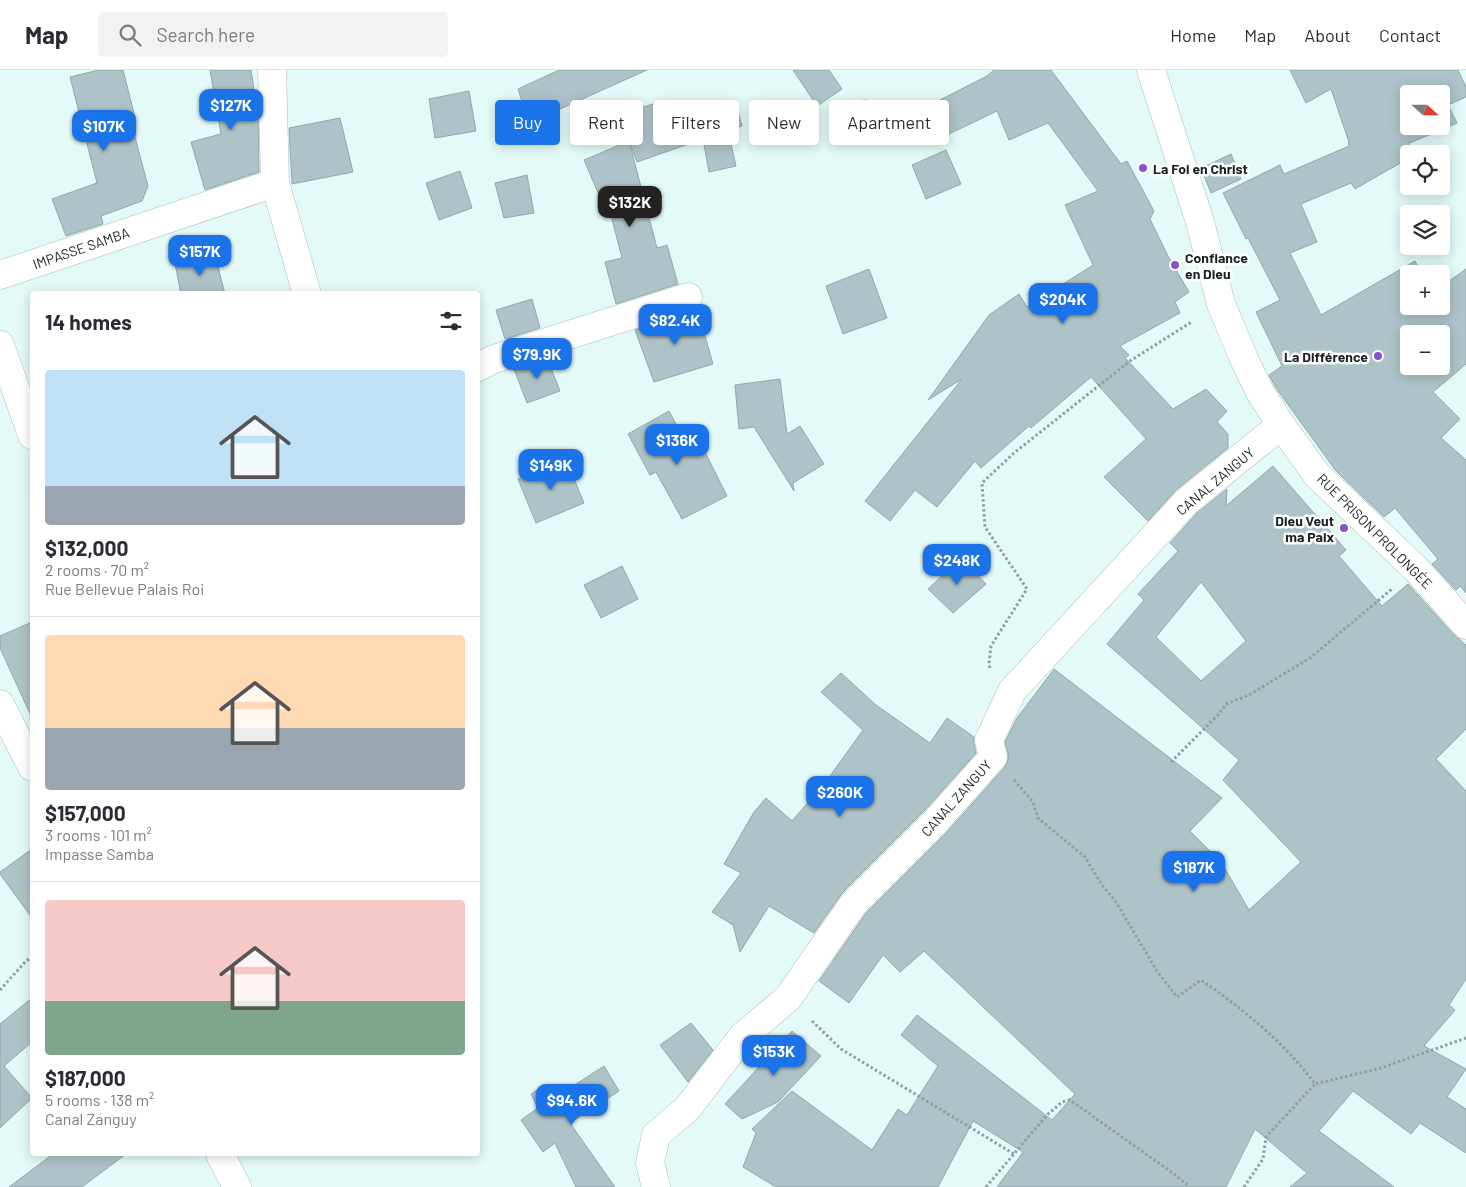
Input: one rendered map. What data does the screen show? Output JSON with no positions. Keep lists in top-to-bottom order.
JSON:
{
  "streets": {
    "street": ["IMPASSE SAMBA", "CANAL ZANGUY", "RUE PRISON PROLONGÉE"]
  },
  "crossings": [
    ["CANAL ZANGUY", "RUE PRISON PROLONGÉE"]
  ],
  "places": [
    "La Foi en Christ",
    "Confiance en Dieu",
    "La Différence",
    "Dieu Veut ma Paix"
  ],
  "north": "right",
  "page": {
    "header": "Map",
    "search": "Search here",
    "nav": [
      "Home",
      "Map",
      "About",
      "Contact"
    ],
    "map_buttons": ["+", "−"],
    "price": [
      "$127K",
      "$107K",
      "$132K",
      "$157K",
      "$204K",
      "$82.4K",
      "$79.9K",
      "$136K",
      "$149K",
      "$248K",
      "$260K",
      "$187K",
      "$153K",
      "$94.6K"
    ],
    "chip": [
      "Buy",
      "Rent",
      "Filters",
      "New",
      "Apartment"
    ],
    "heading": "14 homes",
    "list": [
      {
        "name": "$132,000",
        "note": "2 rooms · 70 m² · Rue Bellevue Palais Roi"
      },
      {
        "name": "$157,000",
        "note": "3 rooms · 101 m² · Impasse Samba"
      },
      {
        "name": "$187,000",
        "note": "5 rooms · 138 m² · Canal Zanguy"
      }
    ]
  }
}
